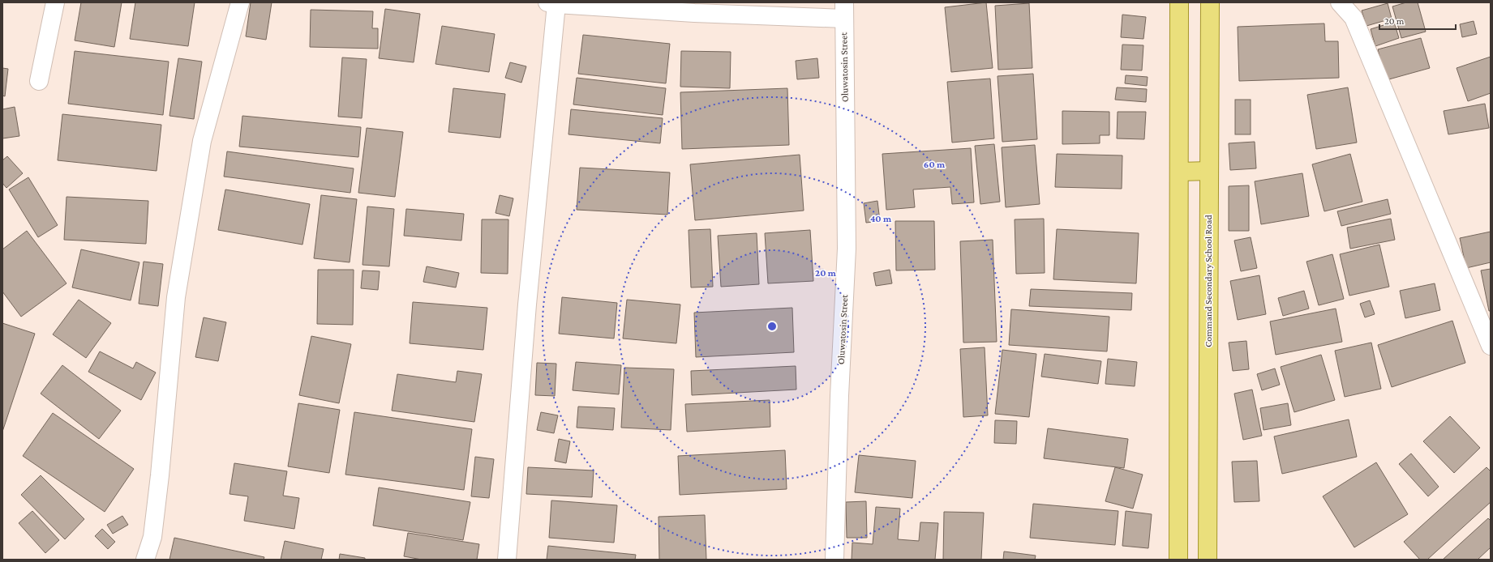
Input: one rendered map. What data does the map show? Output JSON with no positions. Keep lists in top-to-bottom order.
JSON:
{
  "streets": {
    "main road": ["Command Secondary School Road"],
    "street": ["Oluwatosin Street"]
  },
  "scale_bar": "20 m",
  "rings": ["60 m", "40 m", "20 m"]
}
